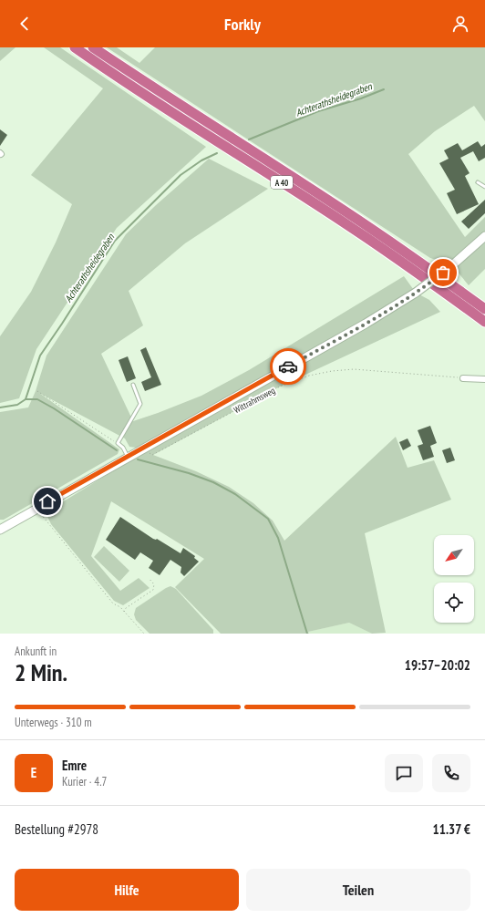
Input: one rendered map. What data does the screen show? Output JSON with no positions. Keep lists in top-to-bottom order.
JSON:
{
  "streets": {
    "highway": ["A 40"],
    "path": ["Wittrahmsweg"]
  },
  "water": ["Achterathsheidegraben"],
  "north": "bottom left",
  "page": {
    "header": "Forkly",
    "heading": ["2 Min.", "Ankunft in", "19:57–20:02"],
    "panel": [
      "Emre",
      "Kurier · 4.7",
      "Bestellung #2978",
      "11.37 €"
    ],
    "bar": "Unterwegs · 310 m",
    "round": "E",
    "buttons": ["Hilfe", "Teilen"]
  }
}
